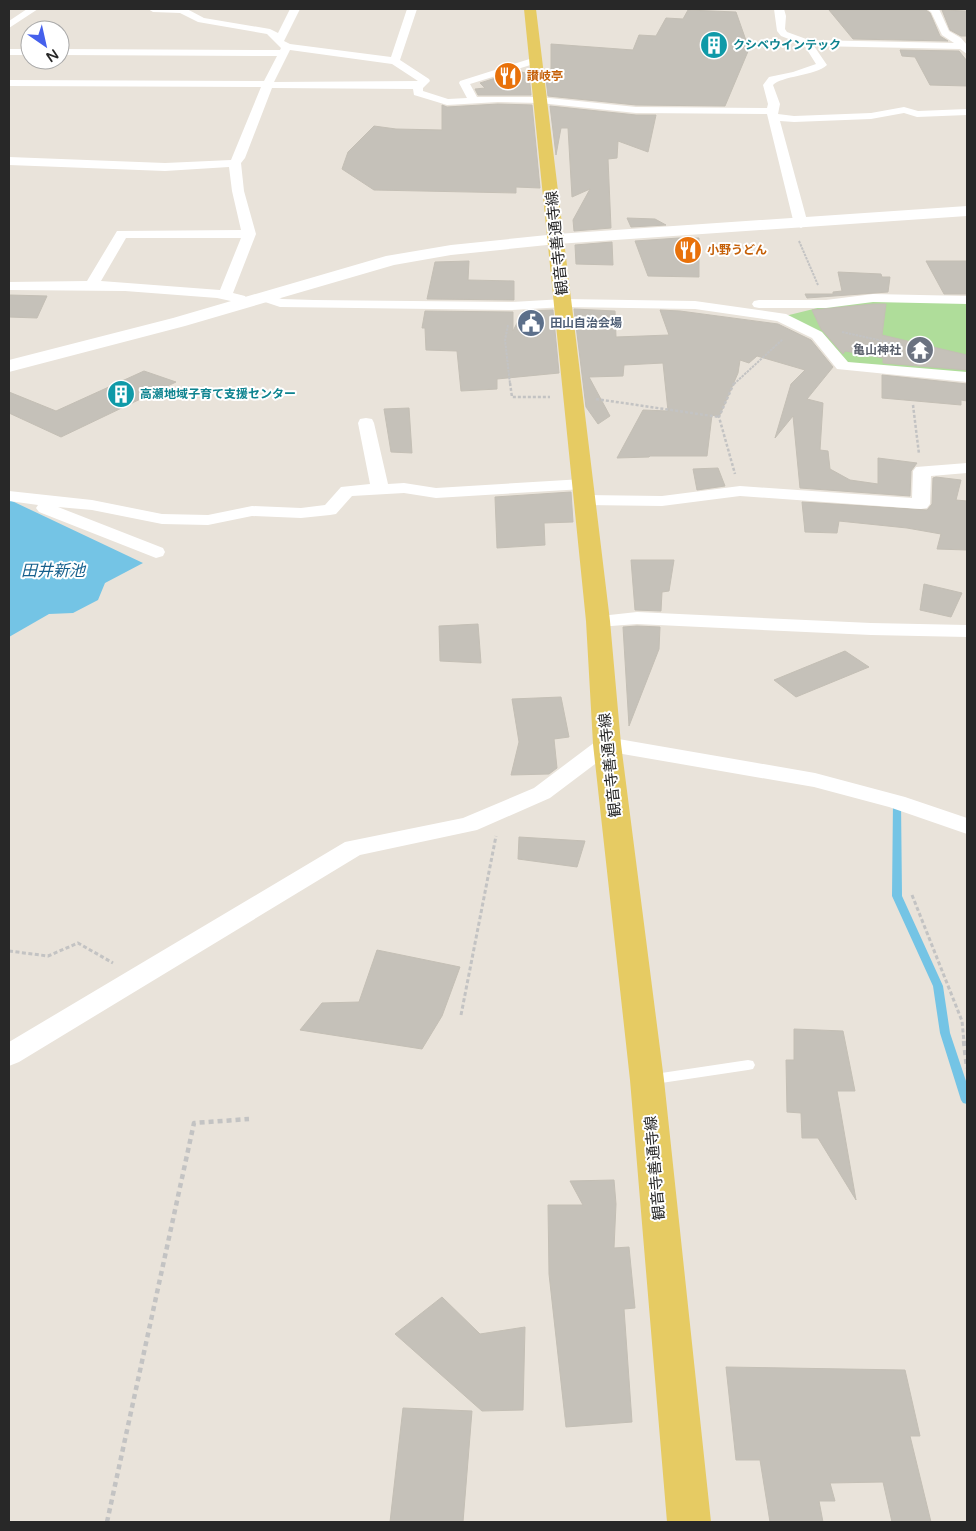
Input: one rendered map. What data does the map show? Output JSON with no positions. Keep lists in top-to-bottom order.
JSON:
{
  "streets": {
    "main road": ["観音寺善通寺線"]
  },
  "water": ["田井新池"],
  "places": {
    "building": ["クシベウインテック", "高瀬地域子育て支援センター"],
    "restaurant": ["讃岐亭", "小野うどん"],
    "public building": ["田山自治会場"],
    "temple": ["亀山神社"]
  },
  "north": "bottom right"
}
